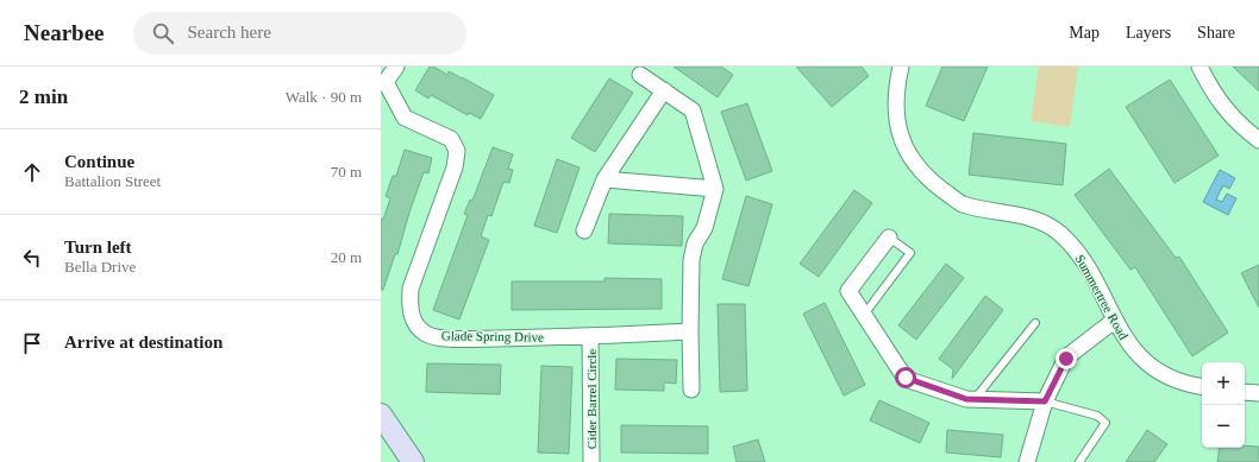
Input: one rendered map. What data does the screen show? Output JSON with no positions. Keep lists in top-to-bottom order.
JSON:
{
  "streets": {
    "street": ["Summertree Road", "Glade Spring Drive", "Cider Barrel Circle"]
  },
  "crossings": [
    ["Glade Spring Drive", "Cider Barrel Circle"]
  ],
  "page": {
    "header": "Nearbee",
    "search": "Search here",
    "nav": ["Map", "Layers", "Share"],
    "heading": ["2 min", "Walk · 90 m"],
    "list": [
      ["Continue", "Battalion Street", "70 m"],
      ["Turn left", "Bella Drive", "20 m"],
      "Arrive at destination"
    ],
    "map_buttons": ["+", "−"]
  }
}
